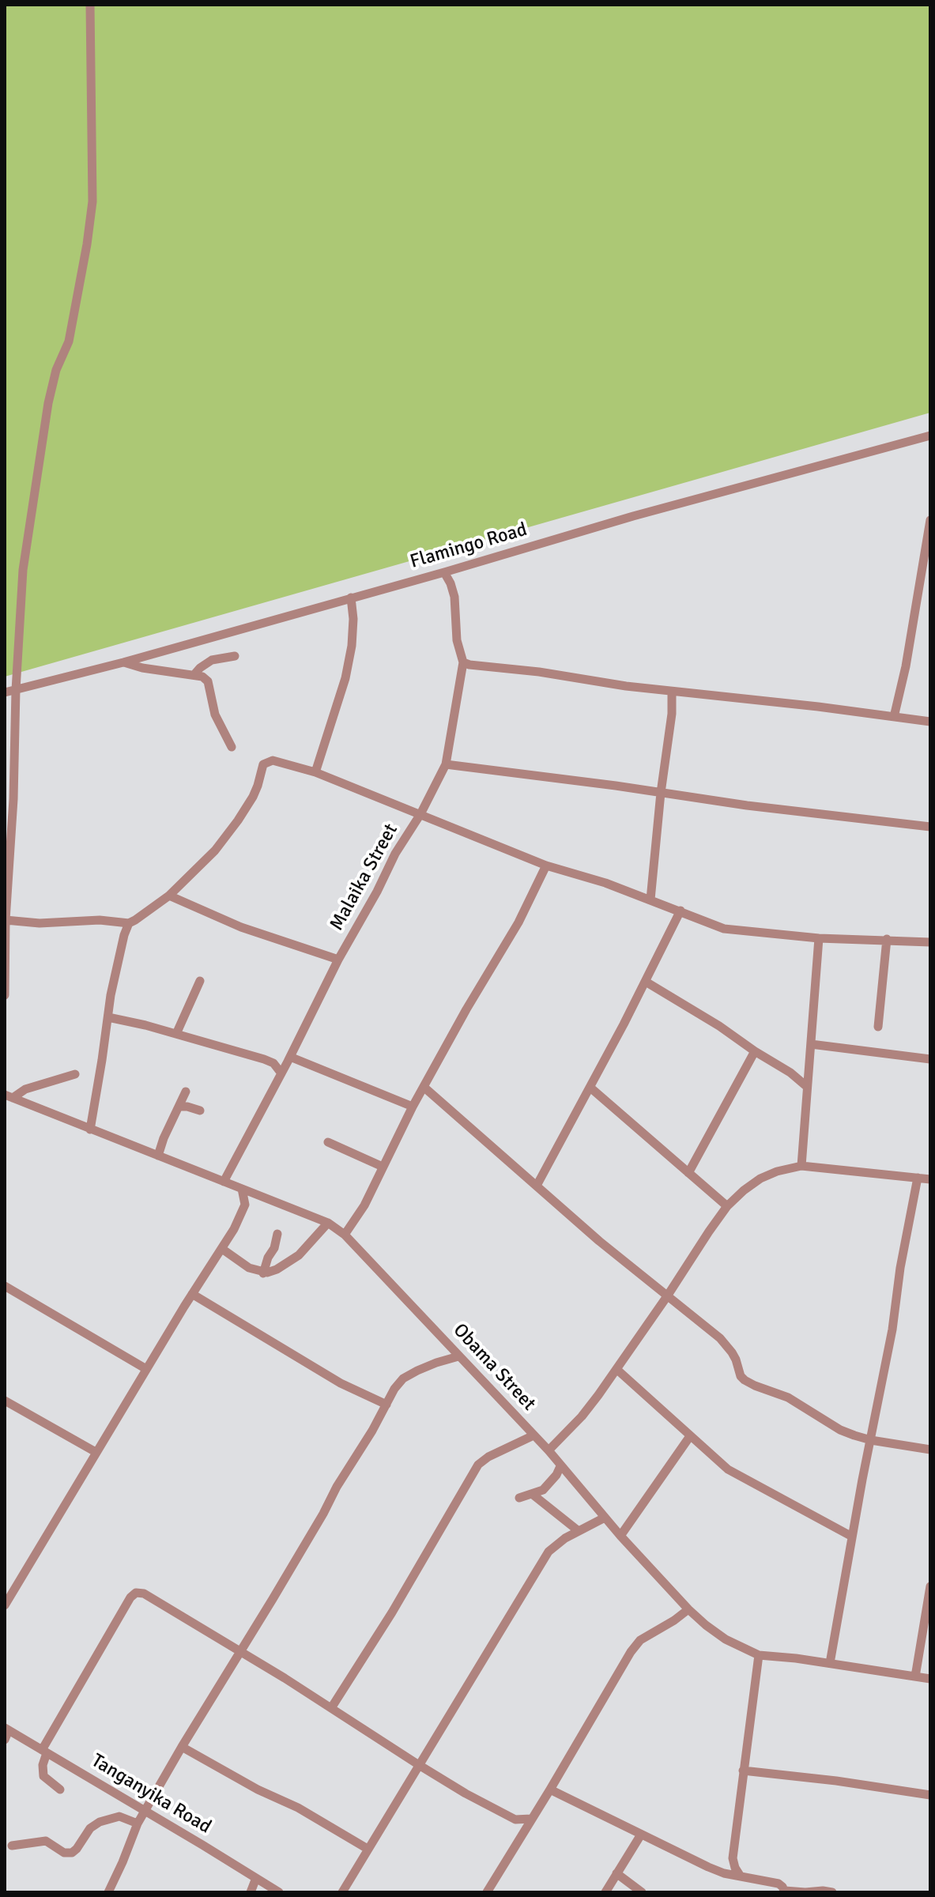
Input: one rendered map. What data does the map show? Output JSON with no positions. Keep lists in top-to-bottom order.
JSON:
{
  "streets": {
    "street": [
      "Flamingo Road",
      "Malaika Street",
      "Obama Street",
      "Tanganyika Road"
    ]
  },
  "crossings": [
    ["Flamingo Road", "Malaika Street"],
    ["Malaika Street", "Obama Street"]
  ]
}
